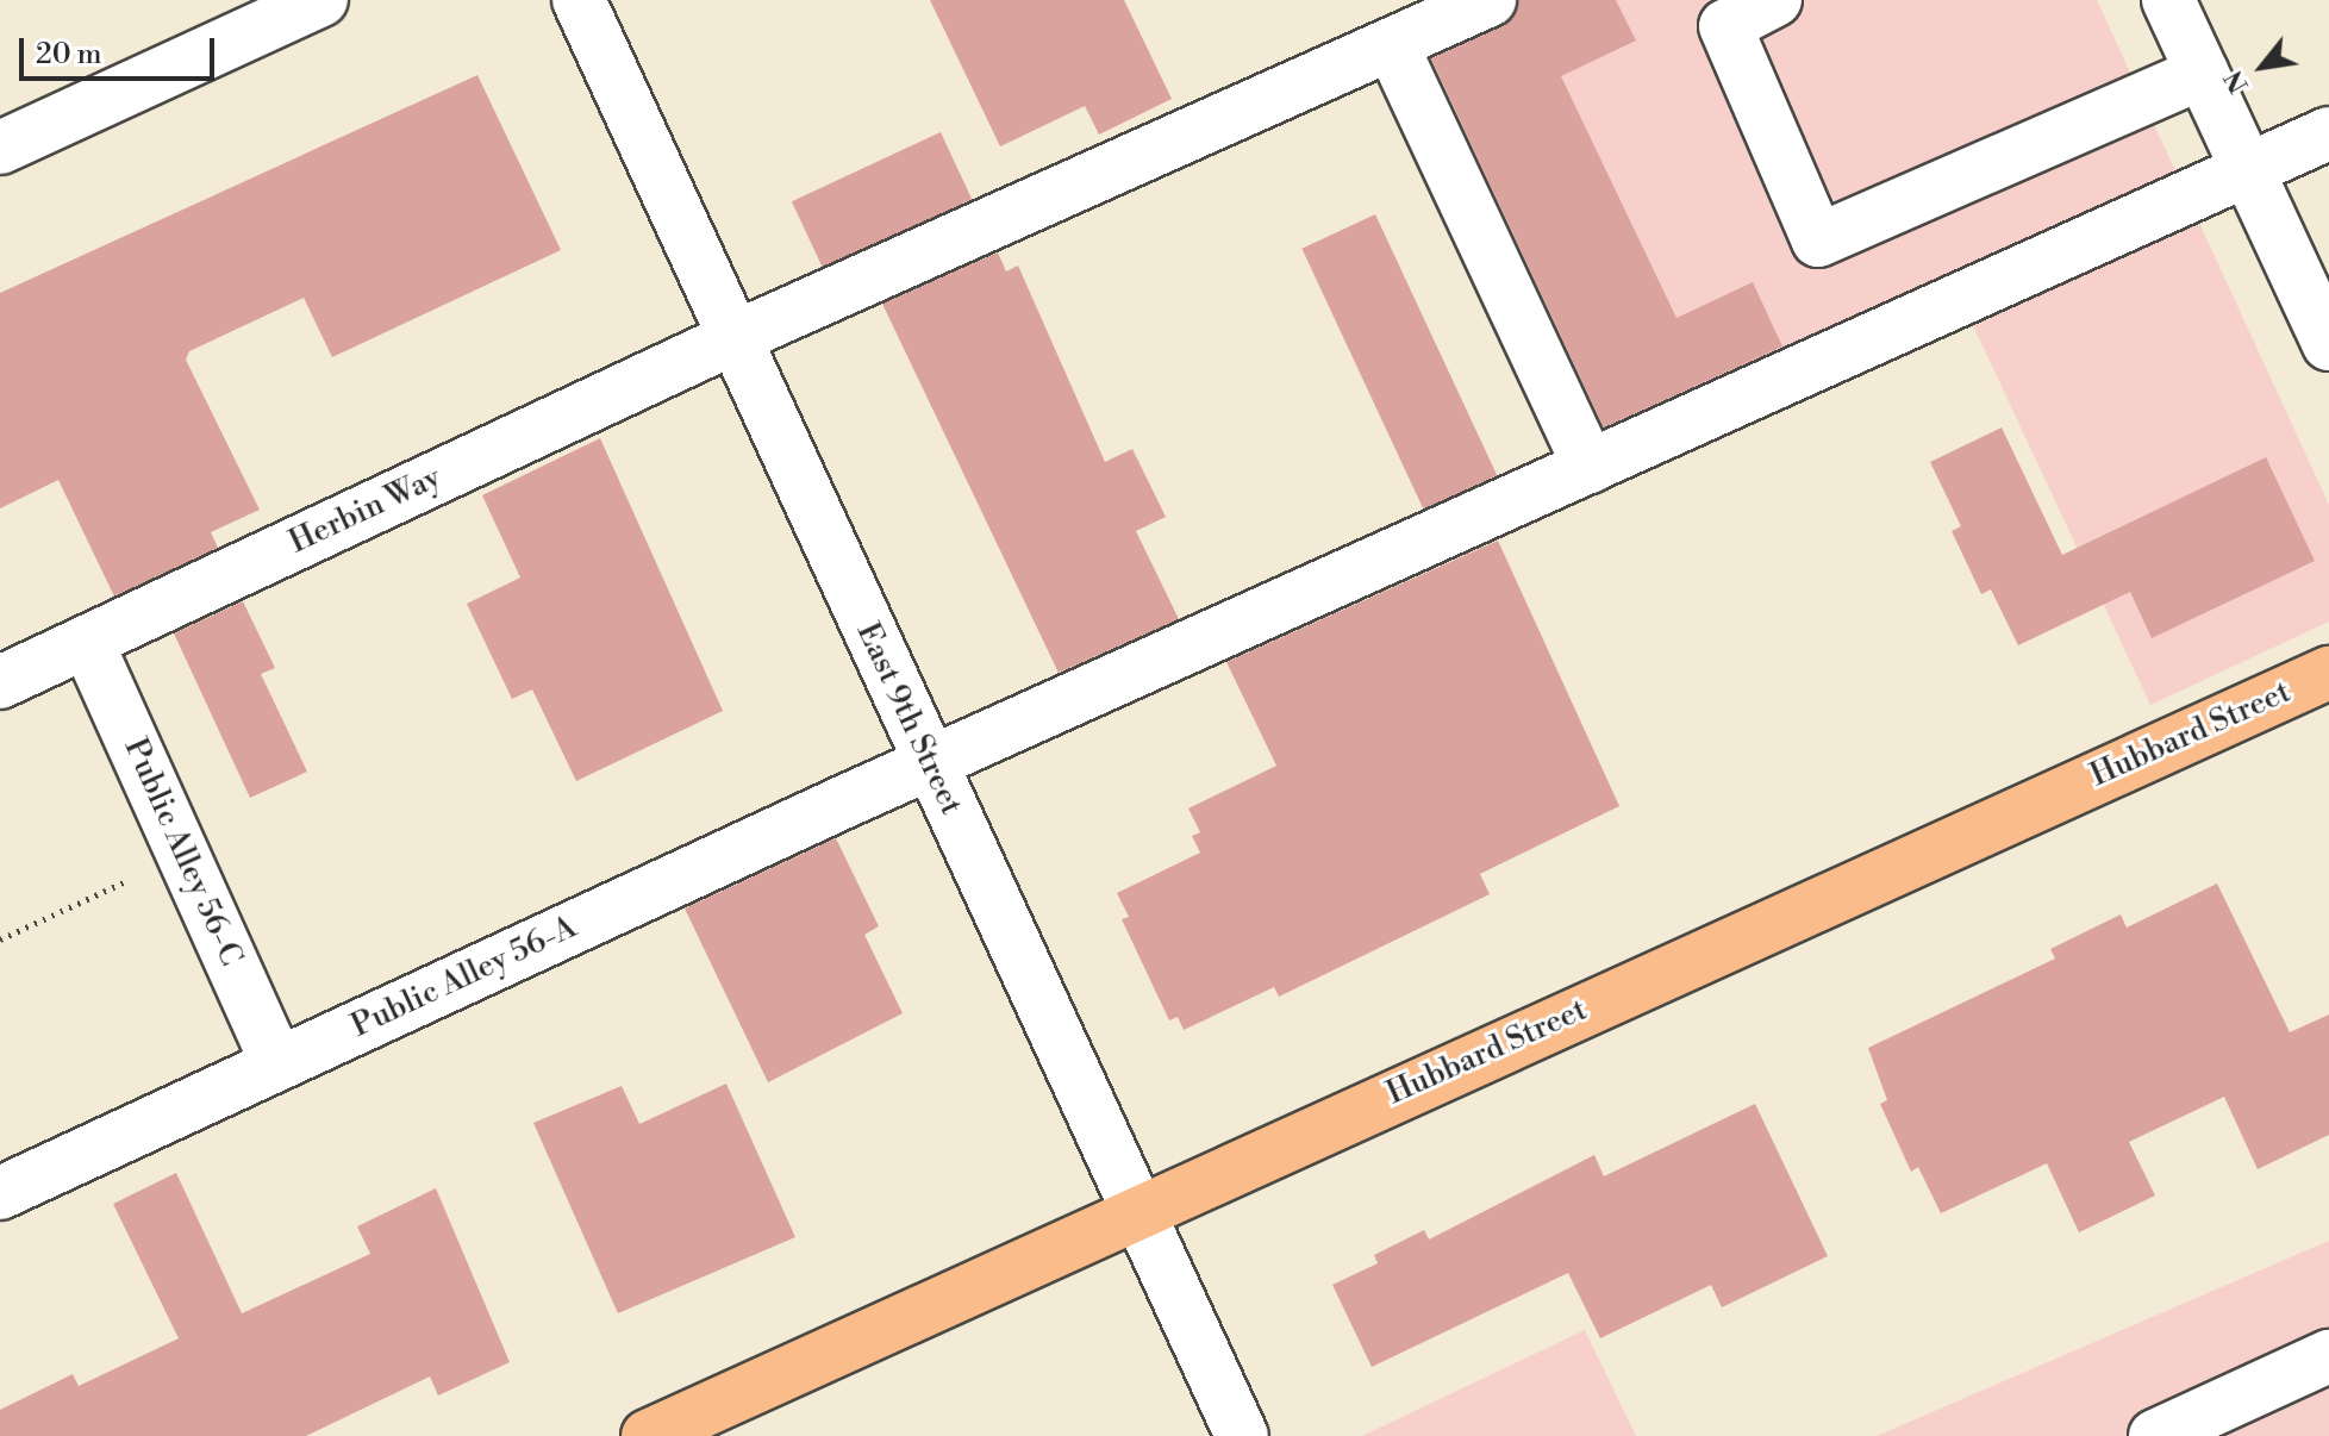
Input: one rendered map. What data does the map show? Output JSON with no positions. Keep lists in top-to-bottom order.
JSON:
{
  "streets": {
    "main road": ["Hubbard Street"],
    "street": [
      "Herbin Way",
      "East 9th Street",
      "Public Alley 56-C",
      "Public Alley 56-A"
    ]
  },
  "crossings": [
    ["Herbin Way", "East 9th Street"],
    ["Herbin Way", "Public Alley 56-C"],
    ["East 9th Street", "Hubbard Street"],
    ["East 9th Street", "Public Alley 56-A"],
    ["Public Alley 56-C", "Public Alley 56-A"]
  ],
  "scale_bar": "20 m",
  "north": "bottom left"
}
